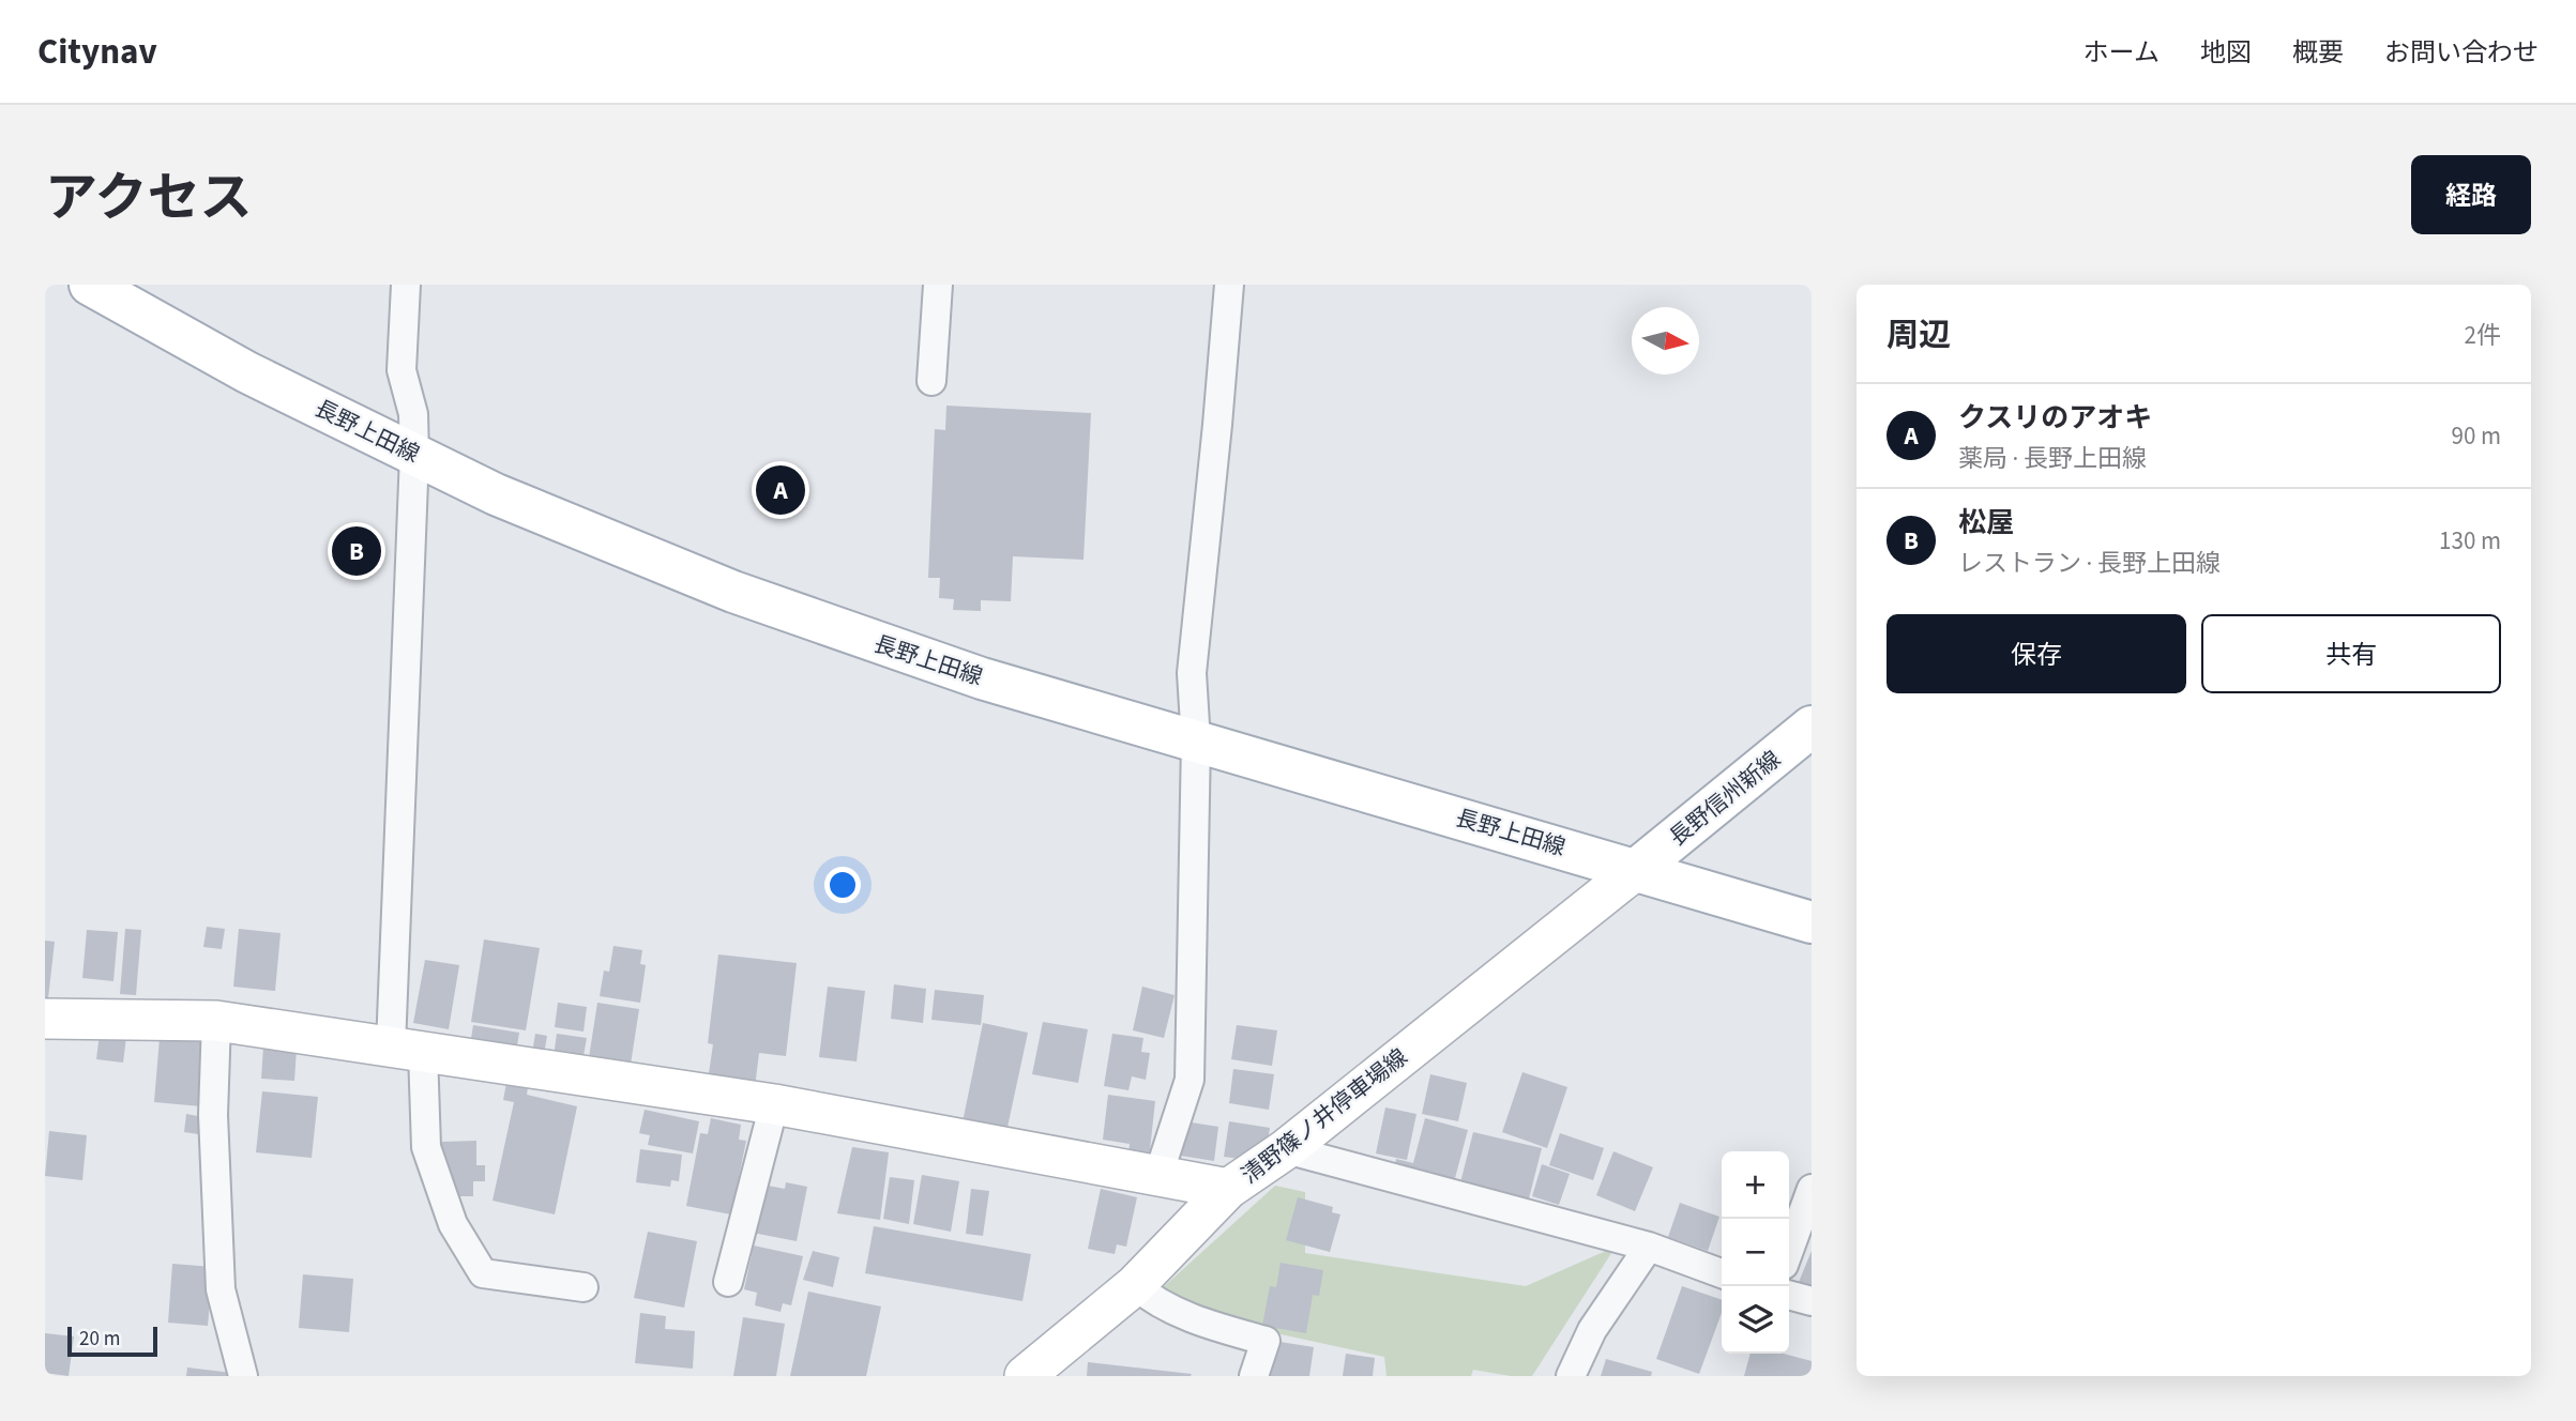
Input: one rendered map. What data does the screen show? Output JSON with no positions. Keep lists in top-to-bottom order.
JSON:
{
  "streets": {
    "main road": ["長野上田線", "長野信州新線"],
    "street": ["清野篠ノ井停車場線"]
  },
  "crossings": [
    ["長野上田線", "長野信州新線"],
    ["長野上田線", "清野篠ノ井停車場線"],
    ["長野信州新線", "清野篠ノ井停車場線"]
  ],
  "scale_bar": "20 m",
  "north": "right",
  "page": {
    "header": "Citynav",
    "nav": [
      "ホーム",
      "地図",
      "概要",
      "お問い合わせ"
    ],
    "title": "アクセス",
    "buttons": [
      "経路",
      ["保存", "共有"]
    ],
    "heading": ["周辺", "2件"],
    "list": [
      {
        "mark": "A",
        "name": "クスリのアオキ",
        "note": "薬局 · 長野上田線",
        "value": "90 m"
      },
      {
        "mark": "B",
        "name": "松屋",
        "note": "レストラン · 長野上田線",
        "value": "130 m"
      }
    ],
    "pins": ["A", "B"],
    "map_buttons": ["+", "−"],
    "scale": "20 m"
  }
}
